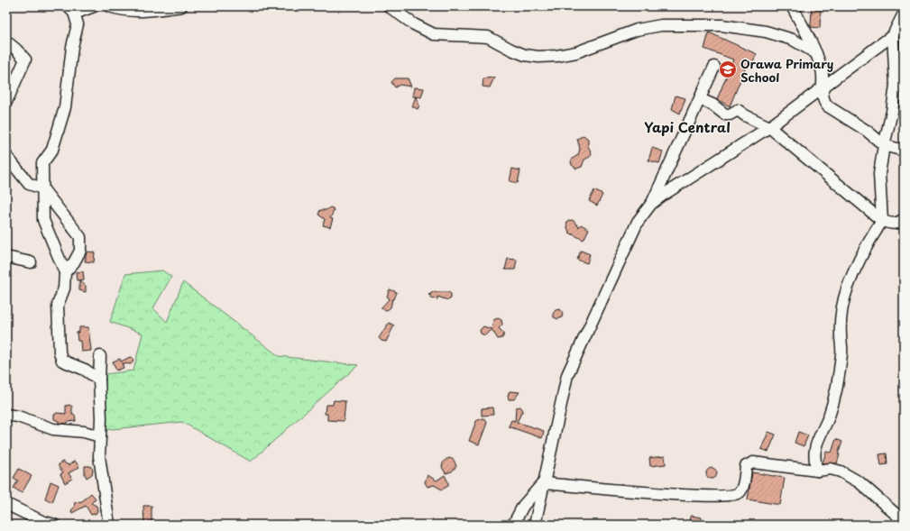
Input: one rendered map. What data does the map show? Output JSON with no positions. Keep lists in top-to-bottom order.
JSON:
{
  "districts": ["Yapi Central"],
  "places": {
    "school or university": ["Orawa Primary School"]
  }
}
